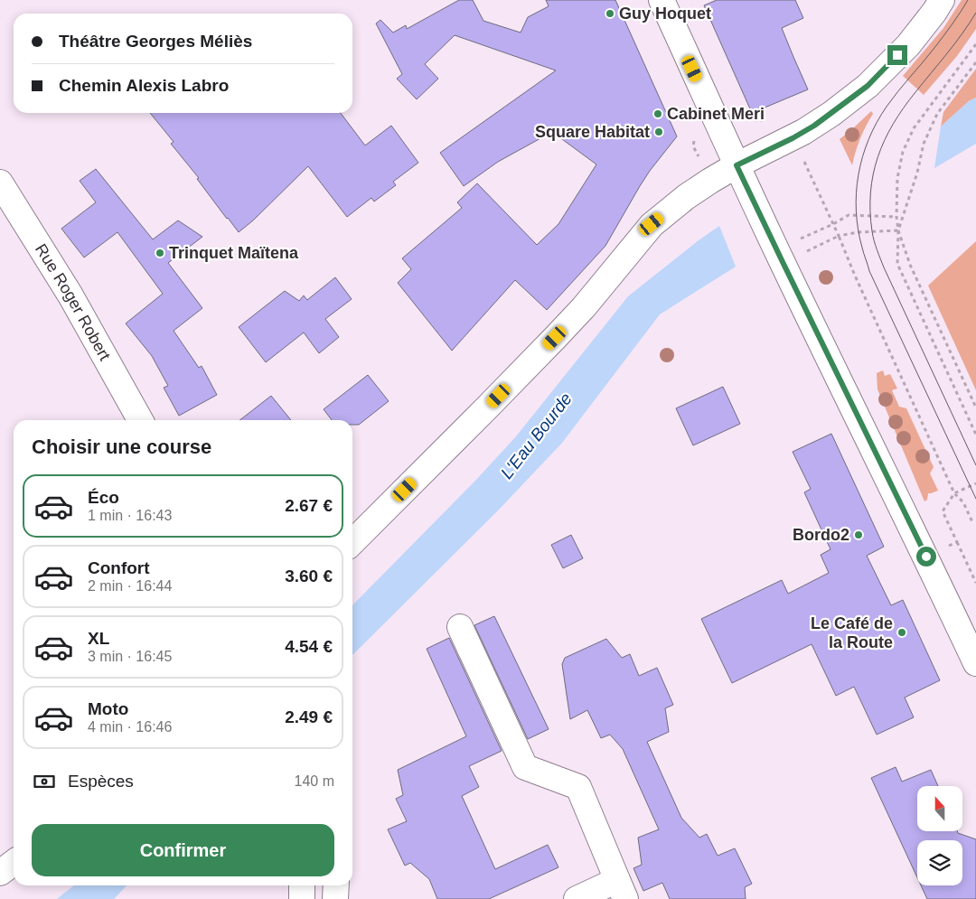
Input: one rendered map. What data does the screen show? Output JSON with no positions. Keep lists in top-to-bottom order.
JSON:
{
  "streets": {
    "street": ["Rue Roger Robert"]
  },
  "water": ["L'Eau Bourde"],
  "places": [
    "Guy Hoquet",
    "Cabinet Meri",
    "Square Habitat",
    "Trinquet Maïtena",
    "Bordo2",
    "Le Café de la Route"
  ],
  "north": "top",
  "page": {
    "banner": ["Théâtre Georges Méliès", "Chemin Alexis Labro"],
    "heading": "Choisir une course",
    "list": [
      {
        "name": "Éco",
        "note": "1 min · 16:43",
        "value": "2.67 €"
      },
      {
        "name": "Confort",
        "note": "2 min · 16:44",
        "value": "3.60 €"
      },
      {
        "name": "XL",
        "note": "3 min · 16:45",
        "value": "4.54 €"
      },
      {
        "name": "Moto",
        "note": "4 min · 16:46",
        "value": "2.49 €"
      }
    ],
    "pay": ["Espèces", "140 m"],
    "buttons": "Confirmer"
  }
}
